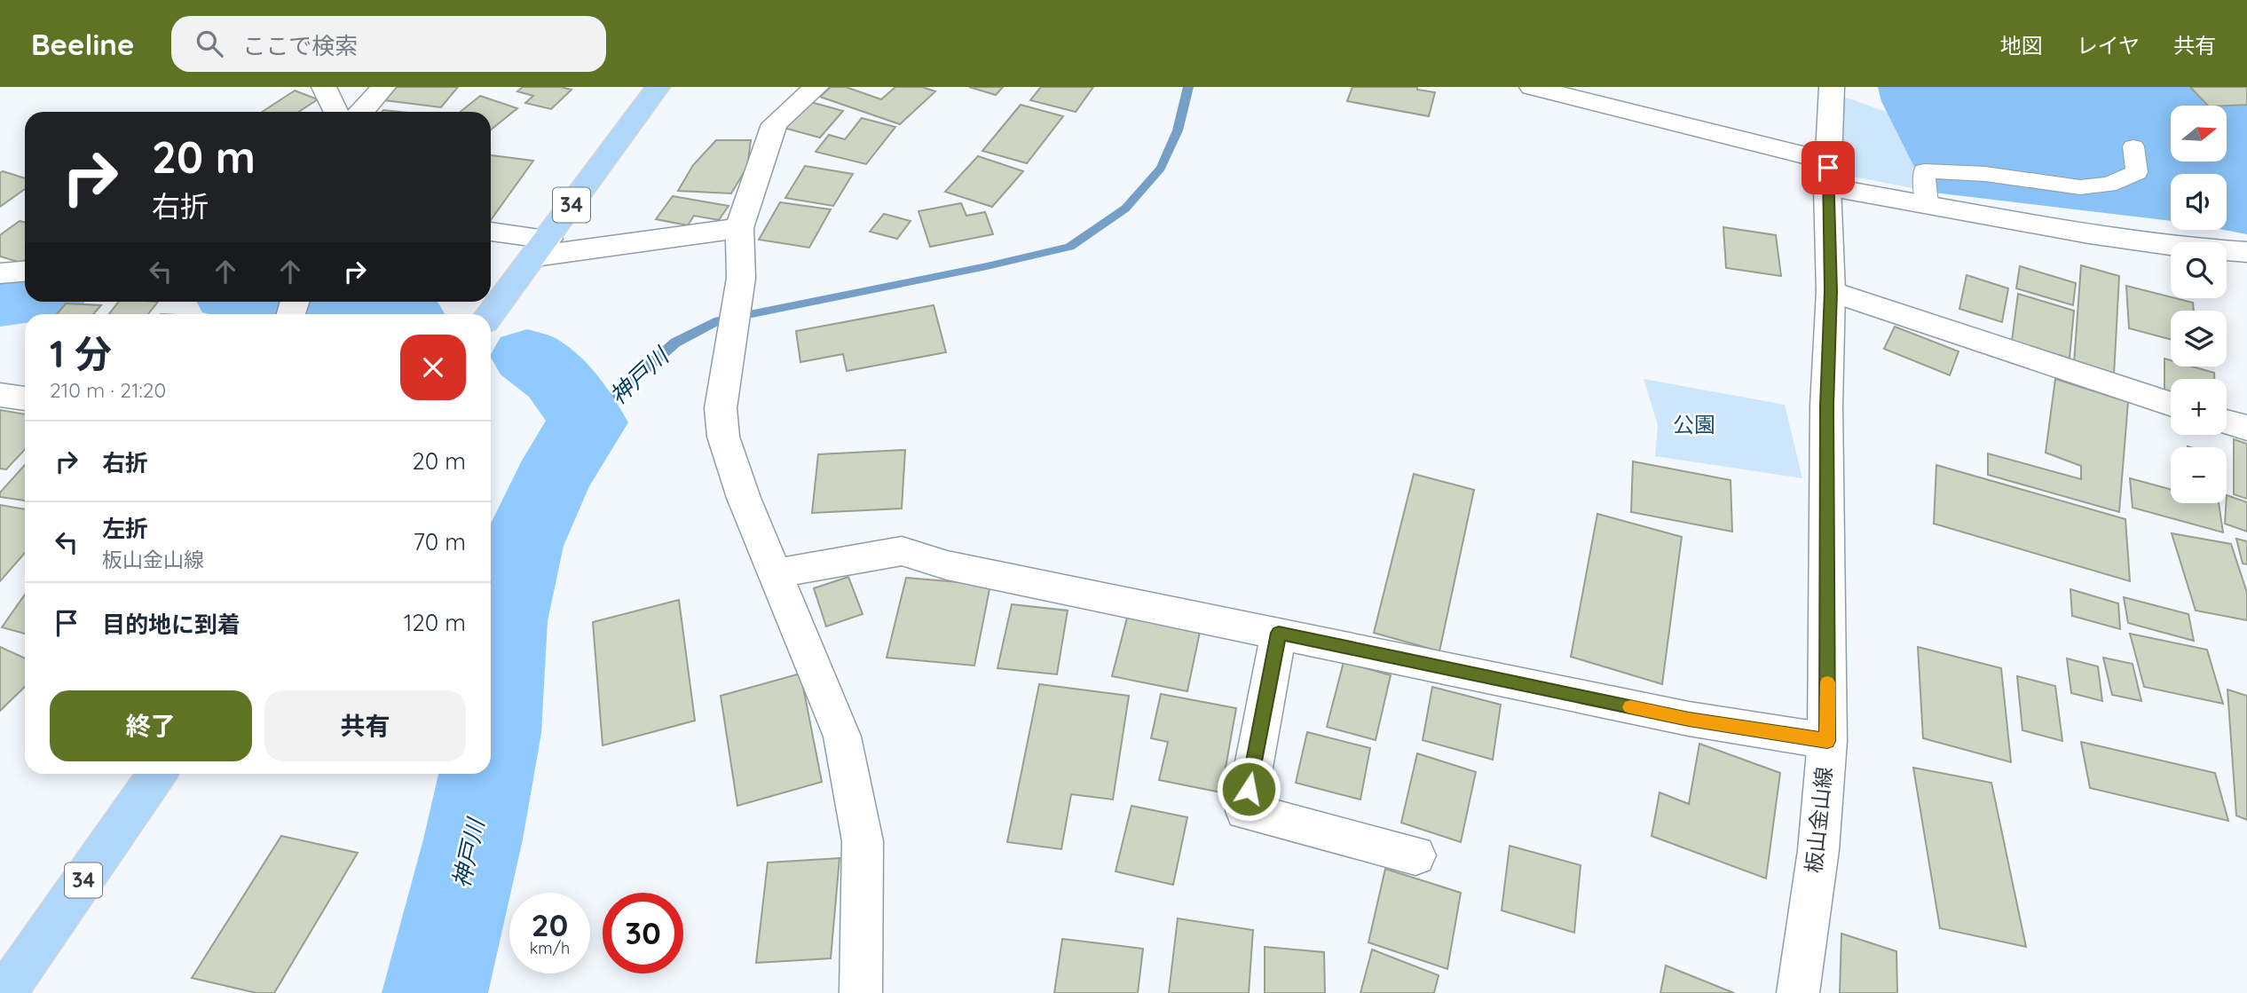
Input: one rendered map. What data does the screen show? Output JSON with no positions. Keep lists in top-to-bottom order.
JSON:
{
  "streets": {
    "main road": ["34"],
    "street": ["板山金山線"]
  },
  "water": ["神戸川"],
  "parks": ["公園"],
  "north": "right",
  "page": {
    "header": "Beeline",
    "search": "ここで検索",
    "nav": ["地図", "レイヤ", "共有"],
    "map_buttons": ["+", "−"],
    "turn": ["20 m", "右折"],
    "heading": ["1 分", "210 m · 21:20"],
    "list": [
      {
        "name": "右折",
        "value": "20 m"
      },
      {
        "name": "左折",
        "note": "板山金山線",
        "value": "70 m"
      },
      {
        "name": "目的地に到着",
        "value": "120 m"
      }
    ],
    "buttons": ["終了", "共有"],
    "speed": "20 km/h",
    "limit": "30"
  }
}
